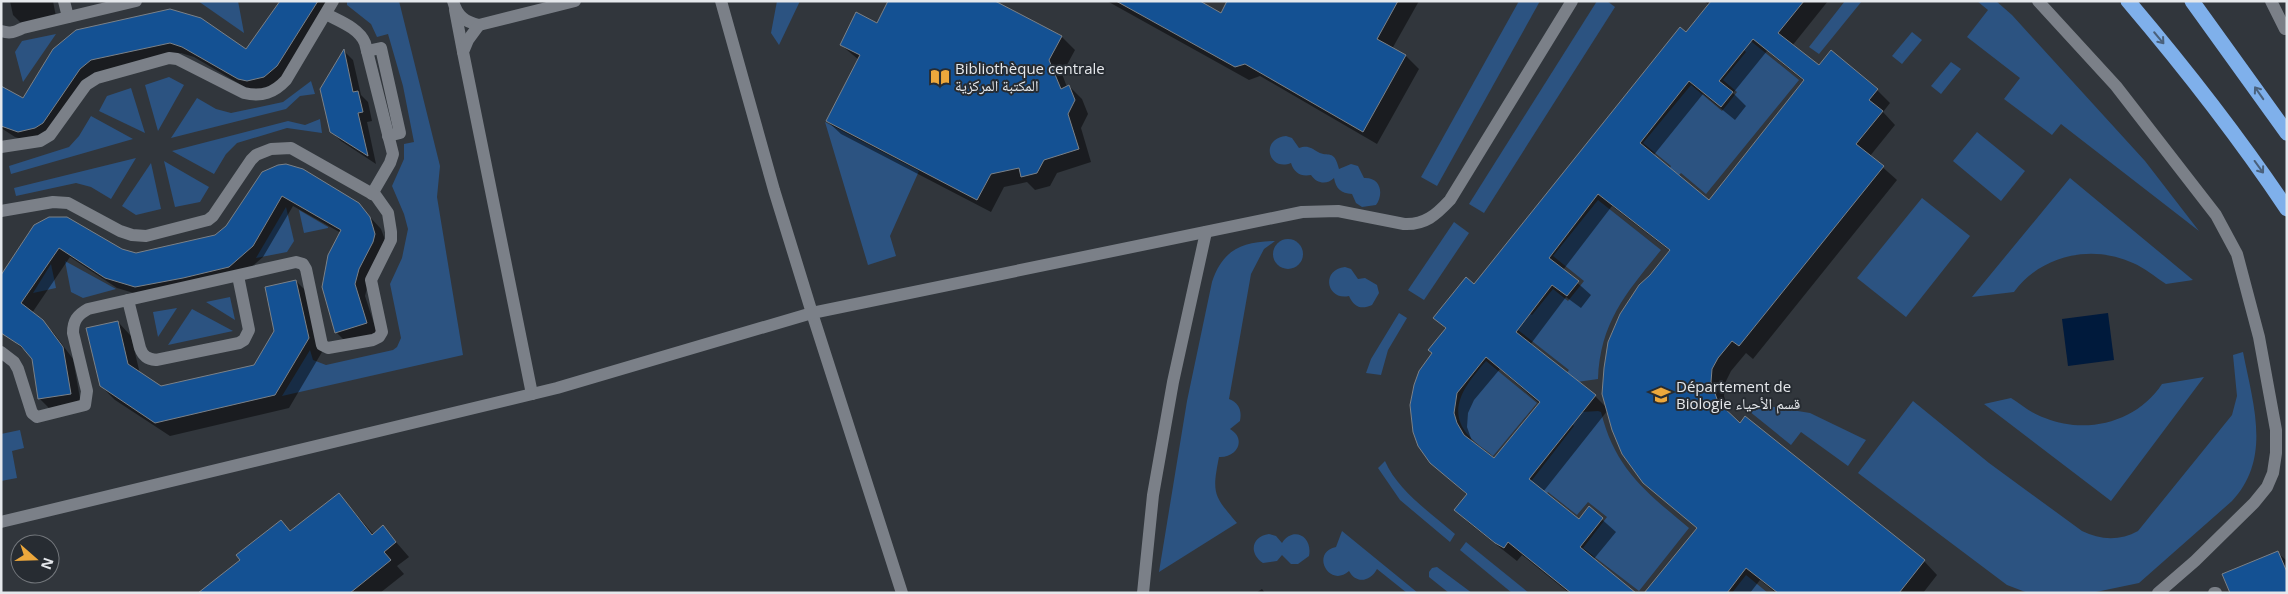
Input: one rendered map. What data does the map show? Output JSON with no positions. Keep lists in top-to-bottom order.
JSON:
{
  "places": {
    "library": ["Bibliothèque centrale المكتبة المركزية"],
    "school or university": ["Département de Biologie قسم الأحياء"]
  },
  "north": "right"
}
